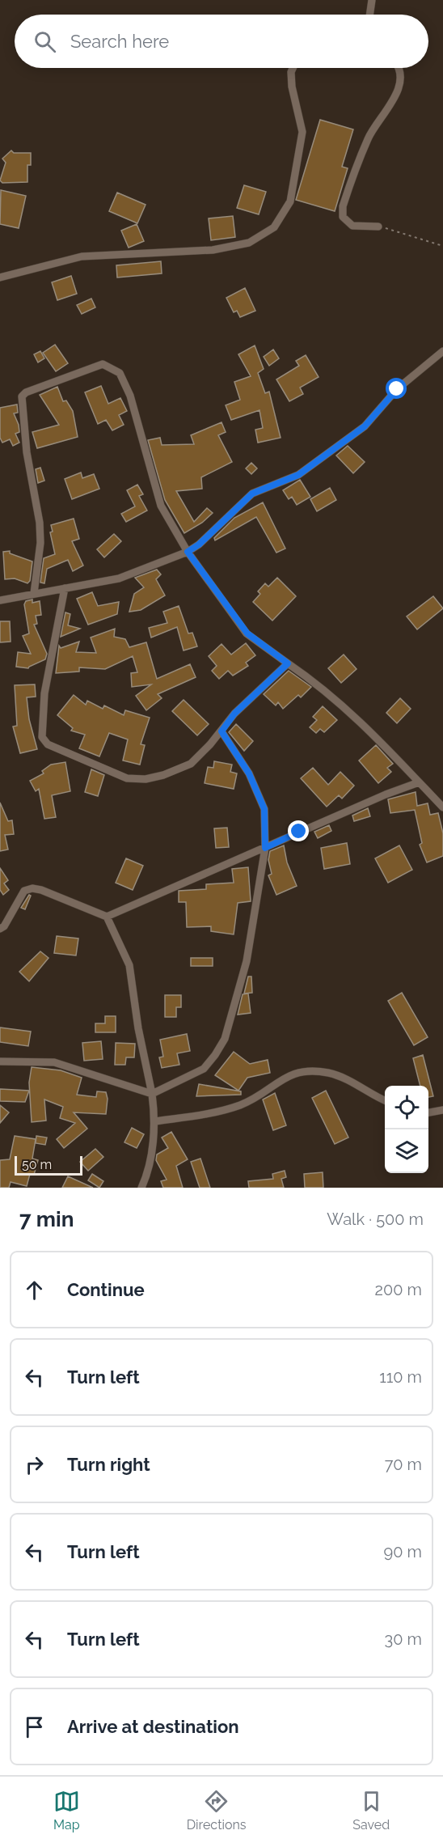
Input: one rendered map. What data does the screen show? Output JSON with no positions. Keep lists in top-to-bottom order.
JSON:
{
  "scale_bar": "50 m",
  "page": {
    "search": "Search here",
    "scale": "50 m",
    "heading": ["7 min", "Walk · 500 m"],
    "list": [
      ["Continue", "200 m"],
      ["Turn left", "110 m"],
      ["Turn right", "70 m"],
      ["Turn left", "90 m"],
      ["Turn left", "30 m"],
      "Arrive at destination"
    ],
    "nav": ["Map", "Directions", "Saved"]
  }
}
